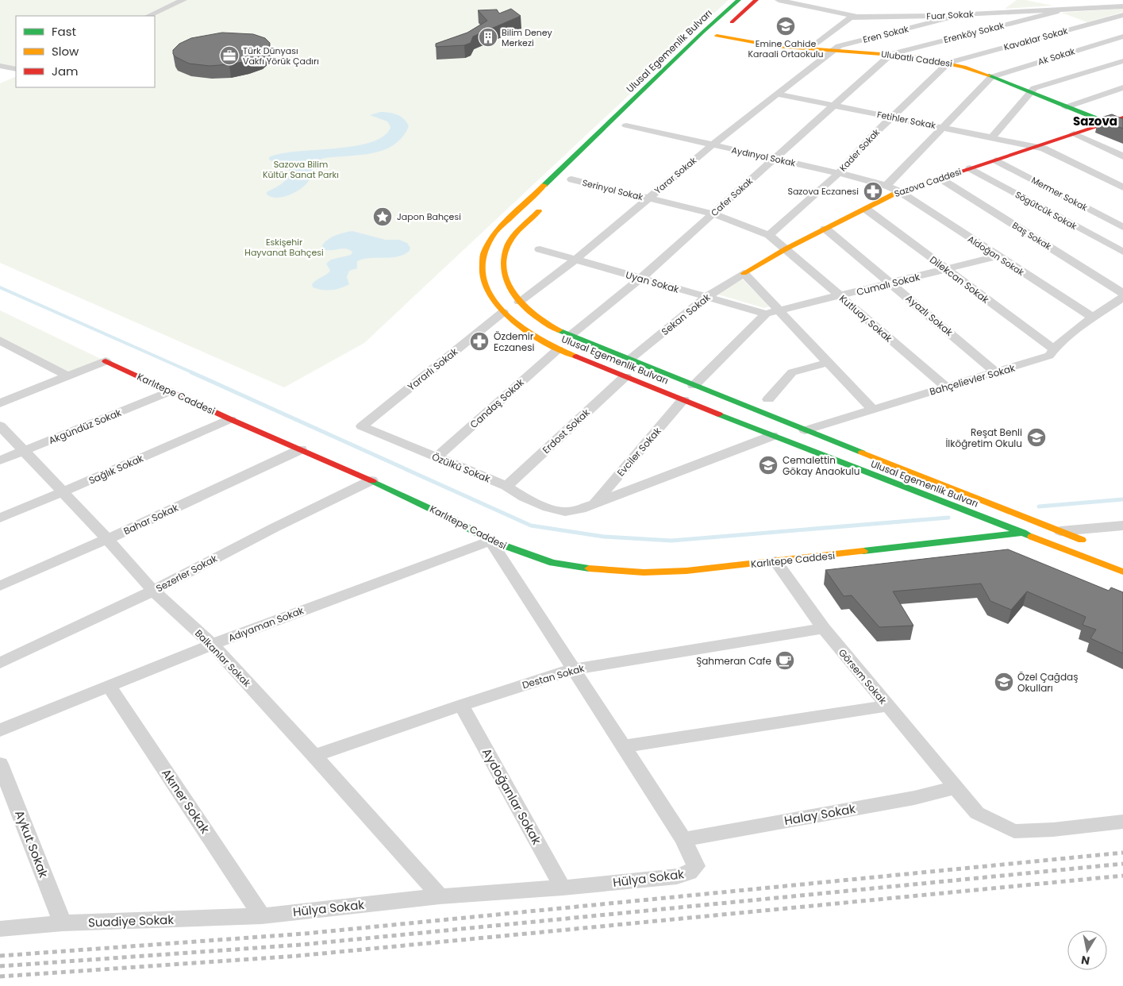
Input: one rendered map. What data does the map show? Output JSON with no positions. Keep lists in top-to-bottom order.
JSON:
{
  "streets": {
    "main road": [
      "Ulusal Egemenlik Bulvarı",
      "Ulubatlı Caddesi",
      "Sazova Caddesi",
      "Karlıtepe Caddesi"
    ],
    "street": [
      "Fuar Sokak",
      "Erenköy Sokak",
      "Eren Sokak",
      "Kavaklar Sokak",
      "Ak Sokak",
      "Fetihler Sokak",
      "Kader Sokak",
      "Aydınyol Sokak",
      "Yarar Sokak",
      "Serinyol Sokak",
      "Mermer Sokak",
      "Cafer Sokak",
      "Sögütcük Sokak",
      "Baş Sokak",
      "Aldoğan Sokak",
      "Dilekcan Sokak",
      "Uyan Sokak",
      "Cumalı Sokak",
      "Sekan Sokak",
      "Ayazlı Sokak",
      "Kutluay Sokak",
      "Yararlı Sokak",
      "Bahçelievler Sokak",
      "Candaş Sokak",
      "Akgündüz Sokak",
      "Erdost Sokak",
      "Evciler Sokak",
      "Özülkü Sokak",
      "Sağlık Sokak",
      "Bahar Sokak",
      "Sezerler Sokak",
      "Adıyaman Sokak",
      "Balkanlar Sokak",
      "Destan Sokak",
      "Görsem Sokak",
      "Aydoğanlar Sokak",
      "Akıner Sokak",
      "Halay Sokak",
      "Aykut Sokak",
      "Hülya Sokak",
      "Suadiye Sokak"
    ]
  },
  "crossings": [
    ["Fuar Sokak", "Erenköy Sokak"],
    ["Fuar Sokak", "Eren Sokak"],
    ["Erenköy Sokak", "Ulubatlı Caddesi"],
    ["Erenköy Sokak", "Cafer Sokak"],
    ["Eren Sokak", "Ulubatlı Caddesi"],
    ["Eren Sokak", "Yarar Sokak"],
    ["Kavaklar Sokak", "Ulubatlı Caddesi"],
    ["Kavaklar Sokak", "Kader Sokak"],
    ["Ulusal Egemenlik Bulvarı", "Yarar Sokak"],
    ["Ulusal Egemenlik Bulvarı", "Cafer Sokak"],
    ["Ulusal Egemenlik Bulvarı", "Sekan Sokak"],
    ["Ulusal Egemenlik Bulvarı", "Yararlı Sokak"],
    ["Ulusal Egemenlik Bulvarı", "Bahçelievler Sokak"],
    ["Ulusal Egemenlik Bulvarı", "Karlıtepe Caddesi"],
    ["Ulusal Egemenlik Bulvarı", "Candaş Sokak"],
    ["Ulusal Egemenlik Bulvarı", "Erdost Sokak"],
    ["Ulusal Egemenlik Bulvarı", "Evciler Sokak"],
    ["Ak Sokak", "Ulubatlı Caddesi"],
    ["Ulubatlı Caddesi", "Kader Sokak"],
    ["Ulubatlı Caddesi", "Yarar Sokak"],
    ["Ulubatlı Caddesi", "Sazova Caddesi"],
    ["Ulubatlı Caddesi", "Cafer Sokak"],
    ["Fetihler Sokak", "Kader Sokak"],
    ["Fetihler Sokak", "Yarar Sokak"],
    ["Fetihler Sokak", "Sazova Caddesi"],
    ["Fetihler Sokak", "Cafer Sokak"],
    ["Kader Sokak", "Aydınyol Sokak"],
    ["Kader Sokak", "Serinyol Sokak"],
    ["Aydınyol Sokak", "Yarar Sokak"],
    ["Aydınyol Sokak", "Sazova Caddesi"],
    ["Aydınyol Sokak", "Cafer Sokak"],
    ["Aydınyol Sokak", "Aldoğan Sokak"],
    ["Yarar Sokak", "Serinyol Sokak"],
    ["Yarar Sokak", "Uyan Sokak"],
    ["Sazova Caddesi", "Serinyol Sokak"],
    ["Sazova Caddesi", "Mermer Sokak"],
    ["Sazova Caddesi", "Sögütcük Sokak"],
    ["Sazova Caddesi", "Baş Sokak"],
    ["Sazova Caddesi", "Aldoğan Sokak"],
    ["Sazova Caddesi", "Dilekcan Sokak"],
    ["Sazova Caddesi", "Sekan Sokak"],
    ["Sazova Caddesi", "Ayazlı Sokak"],
    ["Sazova Caddesi", "Kutluay Sokak"],
    ["Serinyol Sokak", "Cafer Sokak"],
    ["Serinyol Sokak", "Kutluay Sokak"],
    ["Cafer Sokak", "Uyan Sokak"],
    ["Aldoğan Sokak", "Cumalı Sokak"],
    ["Aldoğan Sokak", "Bahçelievler Sokak"],
    ["Dilekcan Sokak", "Cumalı Sokak"],
    ["Dilekcan Sokak", "Bahçelievler Sokak"],
    ["Uyan Sokak", "Cumalı Sokak"],
    ["Uyan Sokak", "Sekan Sokak"],
    ["Cumalı Sokak", "Ayazlı Sokak"],
    ["Cumalı Sokak", "Kutluay Sokak"],
    ["Ayazlı Sokak", "Bahçelievler Sokak"],
    ["Kutluay Sokak", "Bahçelievler Sokak"],
    ["Yararlı Sokak", "Özülkü Sokak"],
    ["Karlıtepe Caddesi", "Akgündüz Sokak"],
    ["Karlıtepe Caddesi", "Sağlık Sokak"],
    ["Karlıtepe Caddesi", "Bahar Sokak"],
    ["Karlıtepe Caddesi", "Sezerler Sokak"],
    ["Karlıtepe Caddesi", "Adıyaman Sokak"],
    ["Karlıtepe Caddesi", "Görsem Sokak"],
    ["Karlıtepe Caddesi", "Hülya Sokak"],
    ["Candaş Sokak", "Özülkü Sokak"],
    ["Akgündüz Sokak", "Balkanlar Sokak"],
    ["Erdost Sokak", "Özülkü Sokak"],
    ["Evciler Sokak", "Özülkü Sokak"],
    ["Sağlık Sokak", "Balkanlar Sokak"],
    ["Bahar Sokak", "Balkanlar Sokak"],
    ["Sezerler Sokak", "Balkanlar Sokak"],
    ["Adıyaman Sokak", "Balkanlar Sokak"],
    ["Adıyaman Sokak", "Akıner Sokak"],
    ["Adıyaman Sokak", "Hülya Sokak"],
    ["Balkanlar Sokak", "Destan Sokak"],
    ["Balkanlar Sokak", "Hülya Sokak"],
    ["Destan Sokak", "Görsem Sokak"],
    ["Destan Sokak", "Aydoğanlar Sokak"],
    ["Destan Sokak", "Hülya Sokak"],
    ["Görsem Sokak", "Halay Sokak"],
    ["Aydoğanlar Sokak", "Hülya Sokak"],
    ["Akıner Sokak", "Hülya Sokak"],
    ["Akıner Sokak", "Suadiye Sokak"],
    ["Halay Sokak", "Hülya Sokak"],
    ["Aykut Sokak", "Suadiye Sokak"],
    ["Hülya Sokak", "Suadiye Sokak"]
  ],
  "districts": ["Sazova"],
  "parks": ["Sazova Bilim Kültür Sanat Parkı", "Eskişehir Hayvanat Bahçesi"],
  "places": {
    "school or university": [
      "Emine Cahide Karaali Ortaokulu",
      "Reşat Benli İlköğretim Okulu",
      "Cemalettin Gökay Anaokulu",
      "Özel Çağdaş Okulları"
    ],
    "building": ["Bilim Deney Merkezi"],
    "office": ["Türk Dünyası Vakfı Yörük Çadırı"],
    "pharmacy": ["Sazova Eczanesi", "Özdemir Eczanesi"],
    "place": ["Japon Bahçesi"],
    "cafe": ["Şahmeran Cafe"]
  },
  "legend": ["Fast", "Slow", "Jam"],
  "north": "bottom"
}
